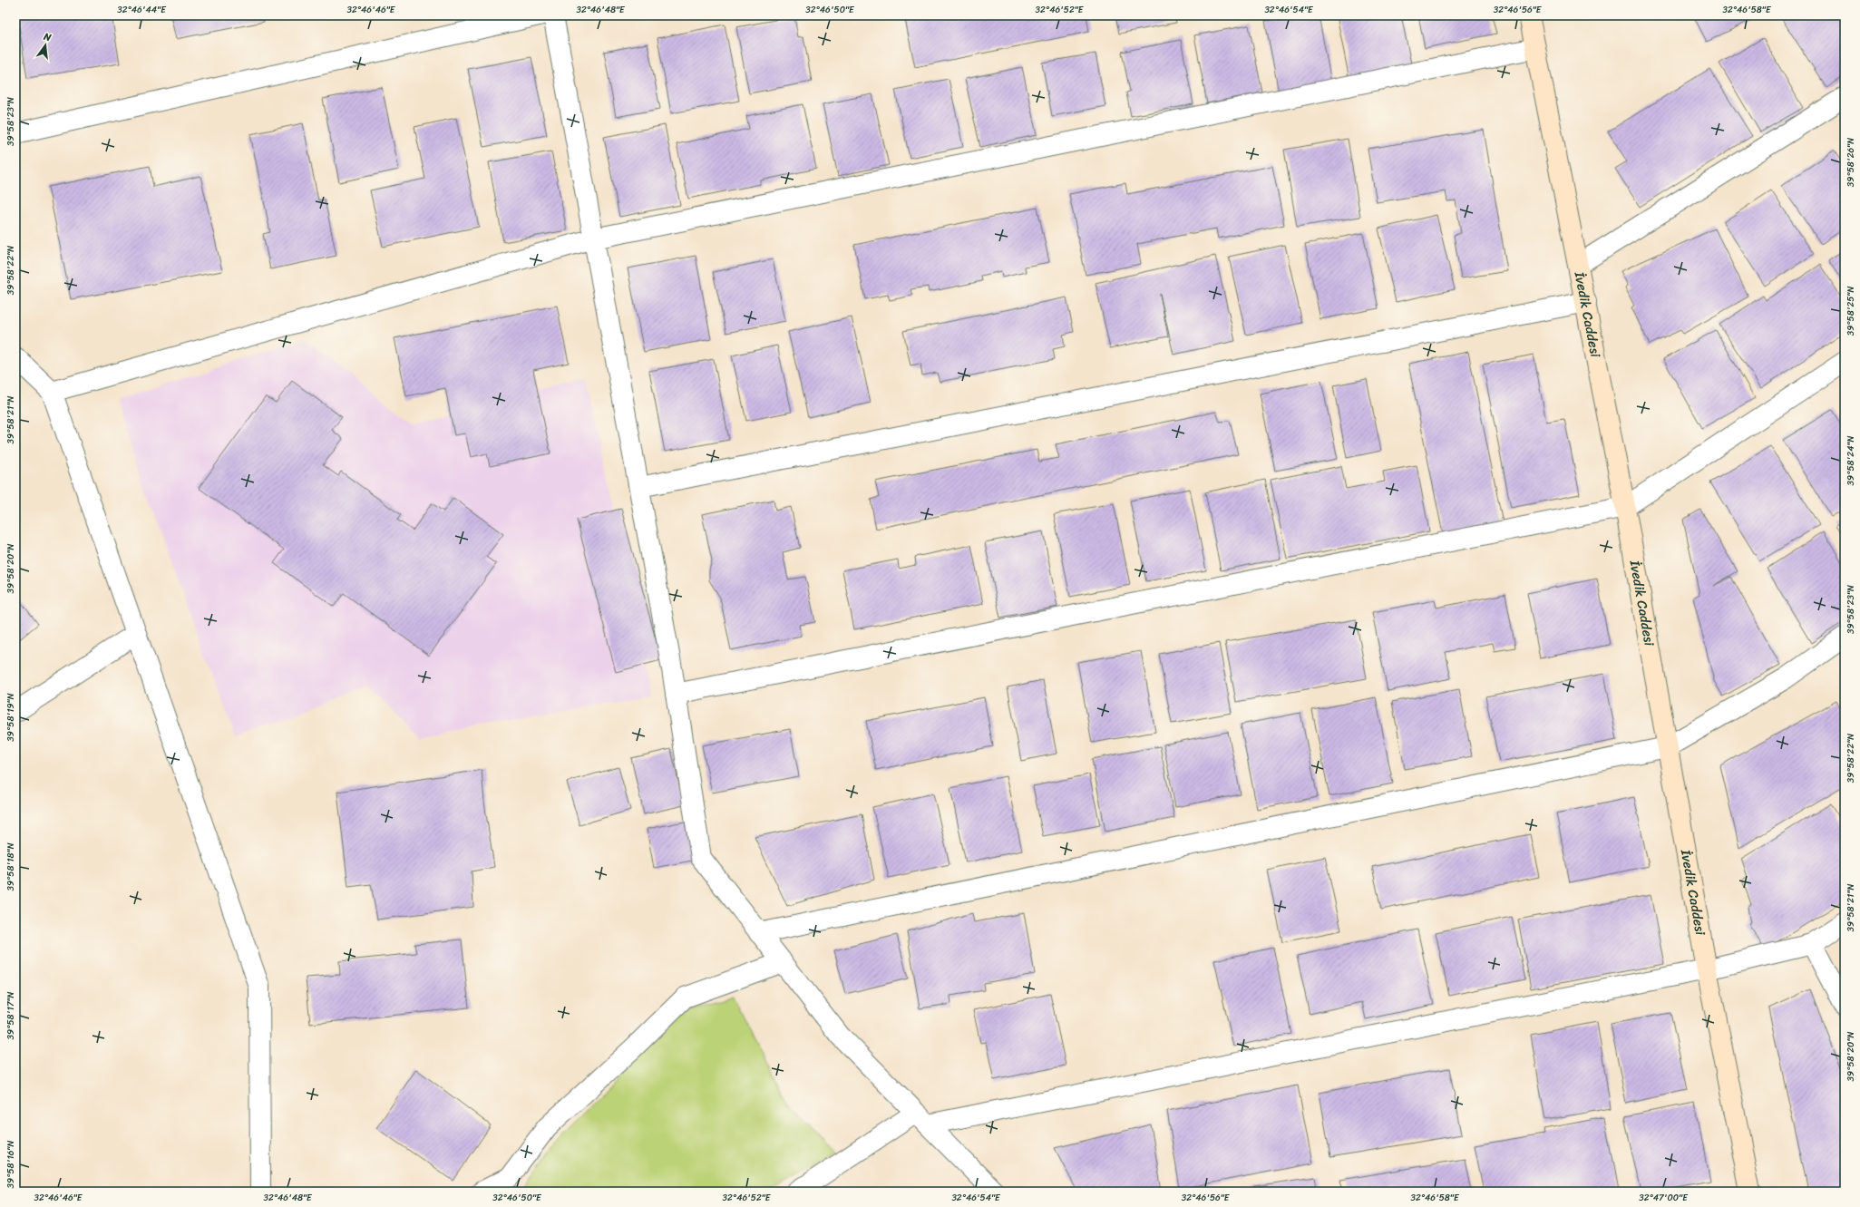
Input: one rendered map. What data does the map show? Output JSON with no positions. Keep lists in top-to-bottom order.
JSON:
{
  "streets": {
    "main road": ["İvedik Caddesi"]
  },
  "north": "top",
  "coordinates": [
    "32°46'44\"E",
    "32°46'46\"E",
    "32°46'48\"E",
    "32°46'50\"E",
    "32°46'52\"E",
    "32°46'54\"E",
    "32°46'56\"E",
    "32°46'58\"E",
    "39°58'23\"N",
    "39°58'26\"N",
    "39°58'22\"N",
    "39°58'25\"N",
    "39°58'21\"N",
    "39°58'24\"N",
    "39°58'20\"N",
    "39°58'19\"N",
    "39°58'18\"N",
    "39°58'17\"N",
    "39°58'16\"N",
    "32°47'00\"E"
  ]
}
